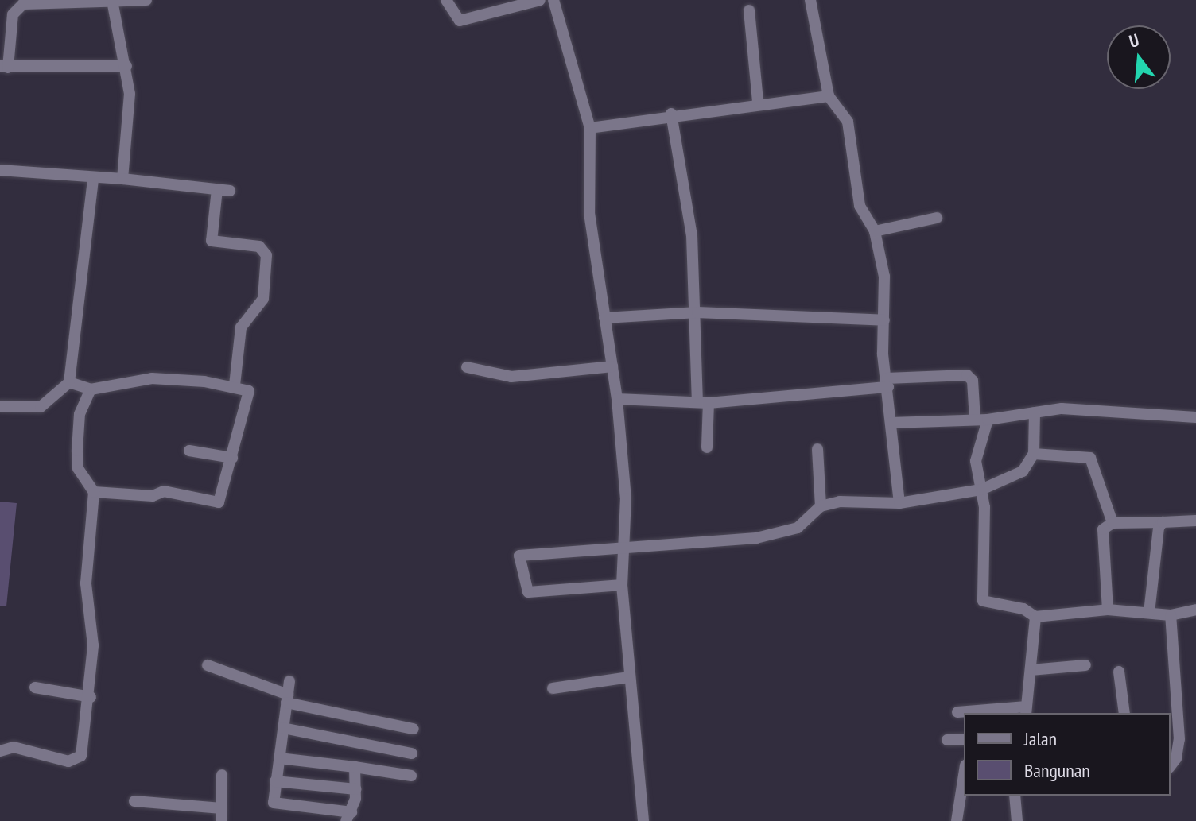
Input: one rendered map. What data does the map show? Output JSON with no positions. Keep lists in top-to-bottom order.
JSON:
{
  "legend": ["Jalan", "Bangunan"],
  "north": "top"
}
